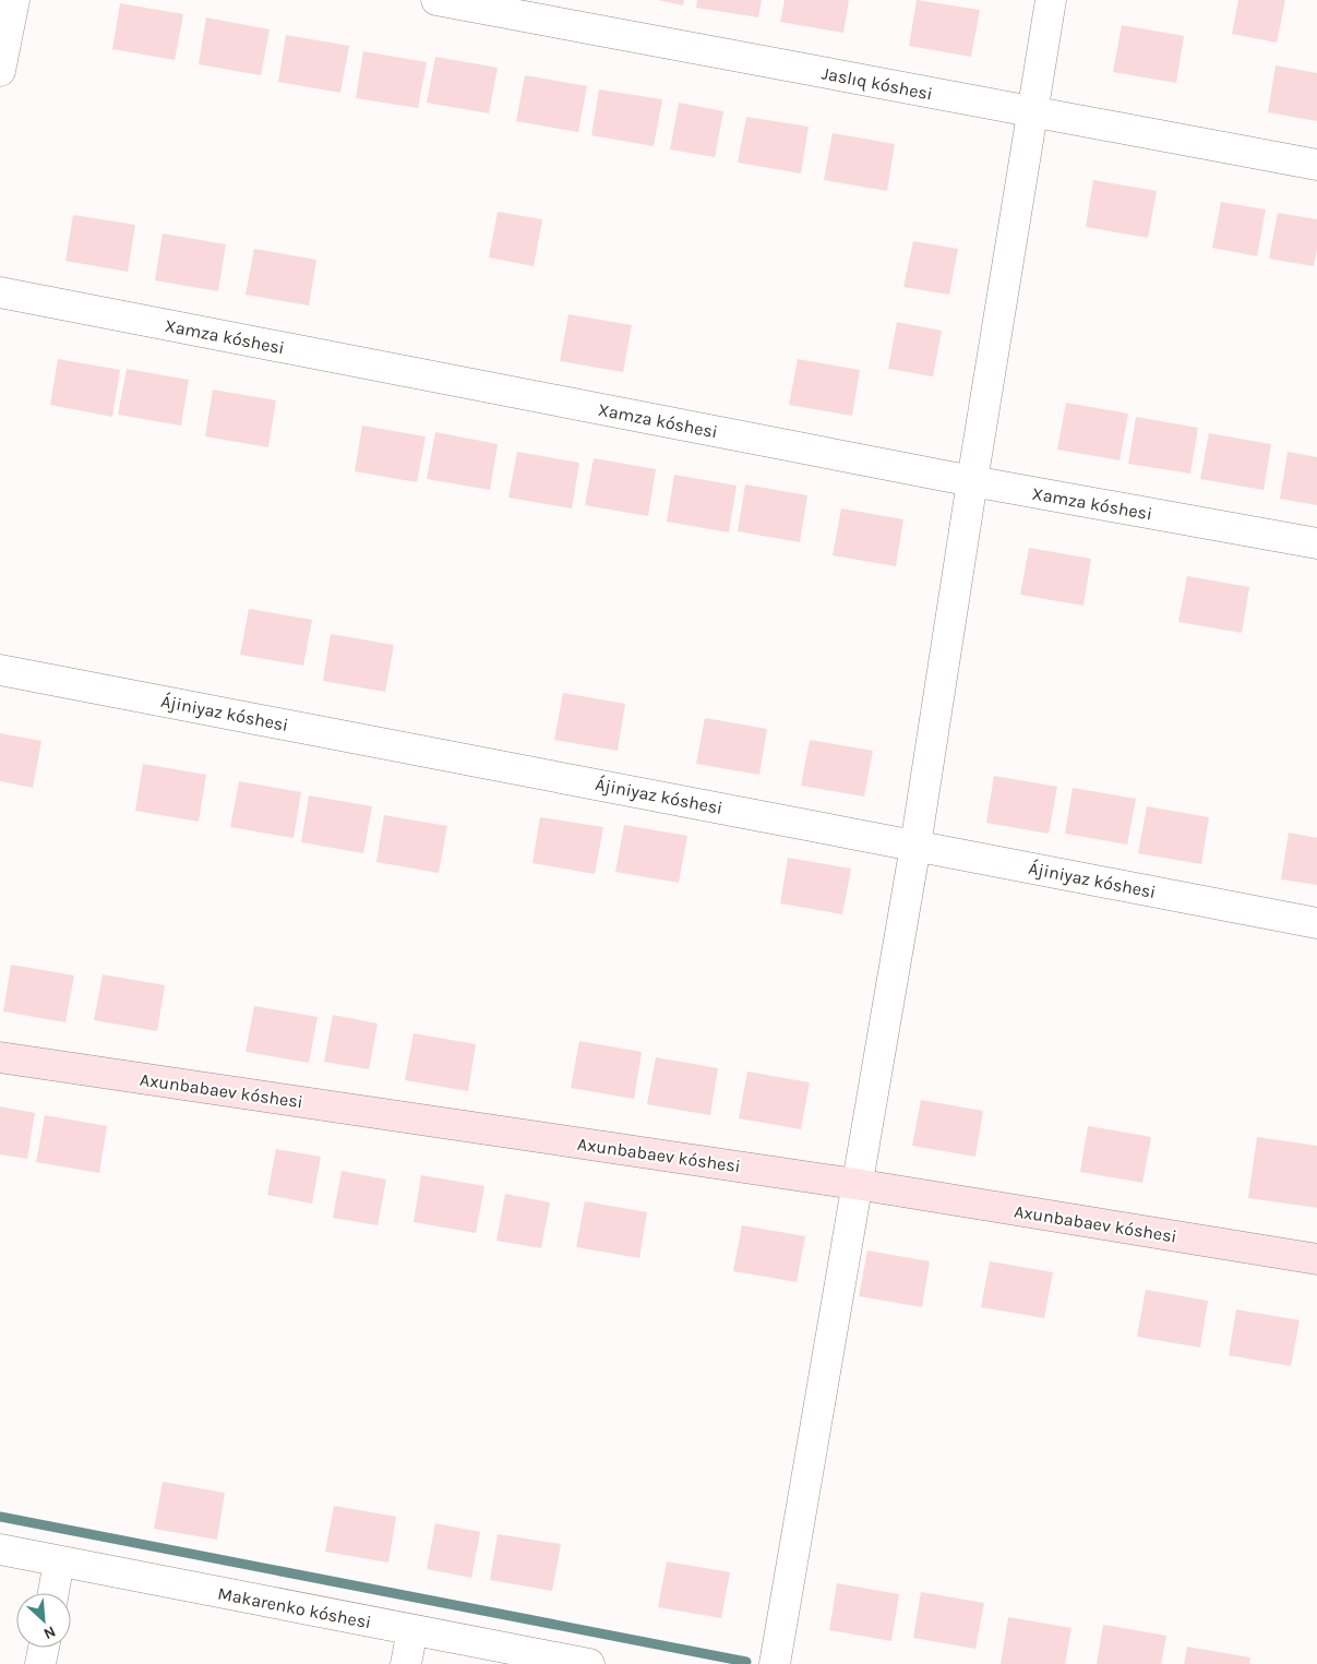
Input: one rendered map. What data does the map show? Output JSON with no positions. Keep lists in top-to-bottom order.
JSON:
{
  "streets": {
    "street": [
      "Jaslıq kóshesi",
      "Xamza kóshesi",
      "Ájiniyaz kóshesi",
      "Axunbabaev kóshesi",
      "Makarenko kóshesi"
    ]
  },
  "north": "bottom right"
}
